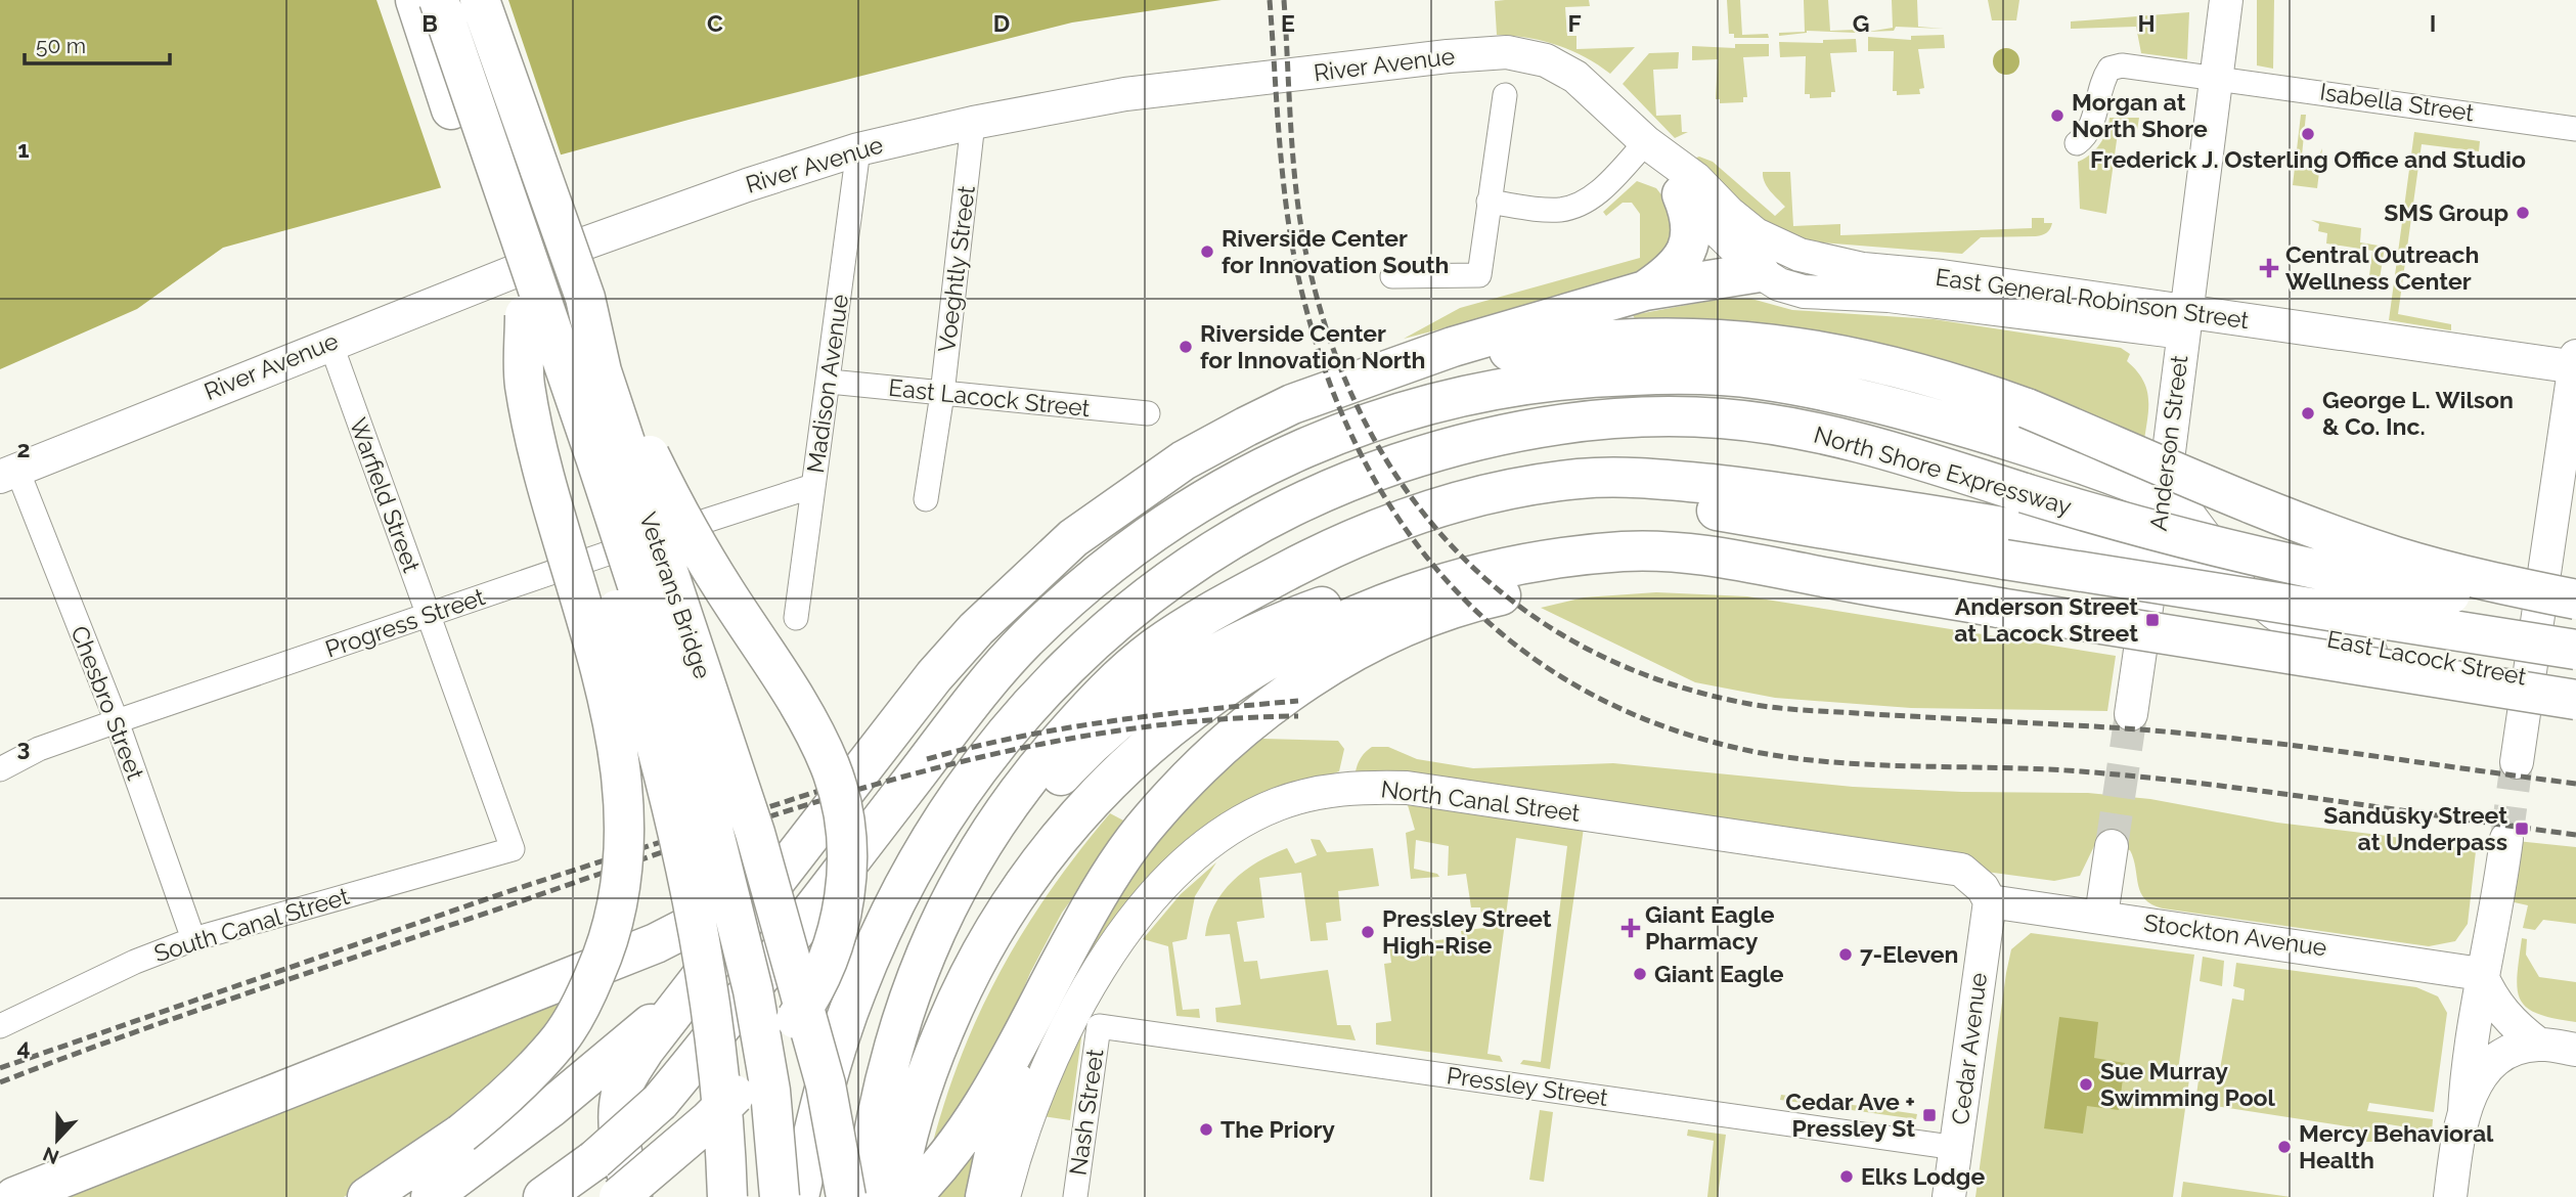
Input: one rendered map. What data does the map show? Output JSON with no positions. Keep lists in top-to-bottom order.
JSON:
{
  "streets": {
    "highway": ["North Shore Expressway", "Veterans Bridge"],
    "street": [
      "River Avenue",
      "Isabella Street",
      "Voeghtly Street",
      "East General Robinson Street",
      "Madison Avenue",
      "East Lacock Street",
      "Anderson Street",
      "Warfield Street",
      "Progress Street",
      "Chesbro Street",
      "North Canal Street",
      "South Canal Street",
      "Stockton Avenue",
      "Cedar Avenue",
      "Pressley Street",
      "Nash Street"
    ]
  },
  "crossings": [
    ["River Avenue", "Voeghtly Street"],
    ["River Avenue", "East General Robinson Street"],
    ["River Avenue", "Madison Avenue"],
    ["River Avenue", "Warfield Street"],
    ["River Avenue", "Chesbro Street"],
    ["Isabella Street", "Anderson Street"],
    ["Voeghtly Street", "East Lacock Street"],
    ["East General Robinson Street", "Anderson Street"],
    ["Madison Avenue", "East Lacock Street"],
    ["Madison Avenue", "Progress Street"],
    ["East Lacock Street", "Anderson Street"],
    ["Warfield Street", "Progress Street"],
    ["Warfield Street", "South Canal Street"],
    ["Progress Street", "Chesbro Street"],
    ["Chesbro Street", "South Canal Street"],
    ["North Canal Street", "Stockton Avenue"],
    ["North Canal Street", "Cedar Avenue"],
    ["Stockton Avenue", "Cedar Avenue"],
    ["Cedar Avenue", "Pressley Street"],
    ["Pressley Street", "Nash Street"]
  ],
  "places": {
    "other": [
      "Morgan at North Shore",
      "Frederick J. Osterling Office and Studio",
      "SMS Group",
      "Riverside Center for Innovation South",
      "Riverside Center for Innovation North",
      "George L. Wilson & Co. Inc.",
      "Pressley Street High-Rise",
      "7-Eleven",
      "Giant Eagle",
      "Sue Murray Swimming Pool",
      "The Priory",
      "Mercy Behavioral Health",
      "Elks Lodge"
    ],
    "health": ["Central Outreach Wellness Center", "Giant Eagle Pharmacy"],
    "transit": ["Anderson Street at Lacock Street", "Sandusky Street at Underpass", "Cedar Ave + Pressley St"]
  },
  "scale_bar": "50 m",
  "north": "bottom",
  "grid": {
    "columns": [
      "B",
      "C",
      "D",
      "E",
      "F",
      "G",
      "H",
      "I"
    ],
    "rows": [
      "1",
      "2",
      "3",
      "4"
    ]
  }
}
